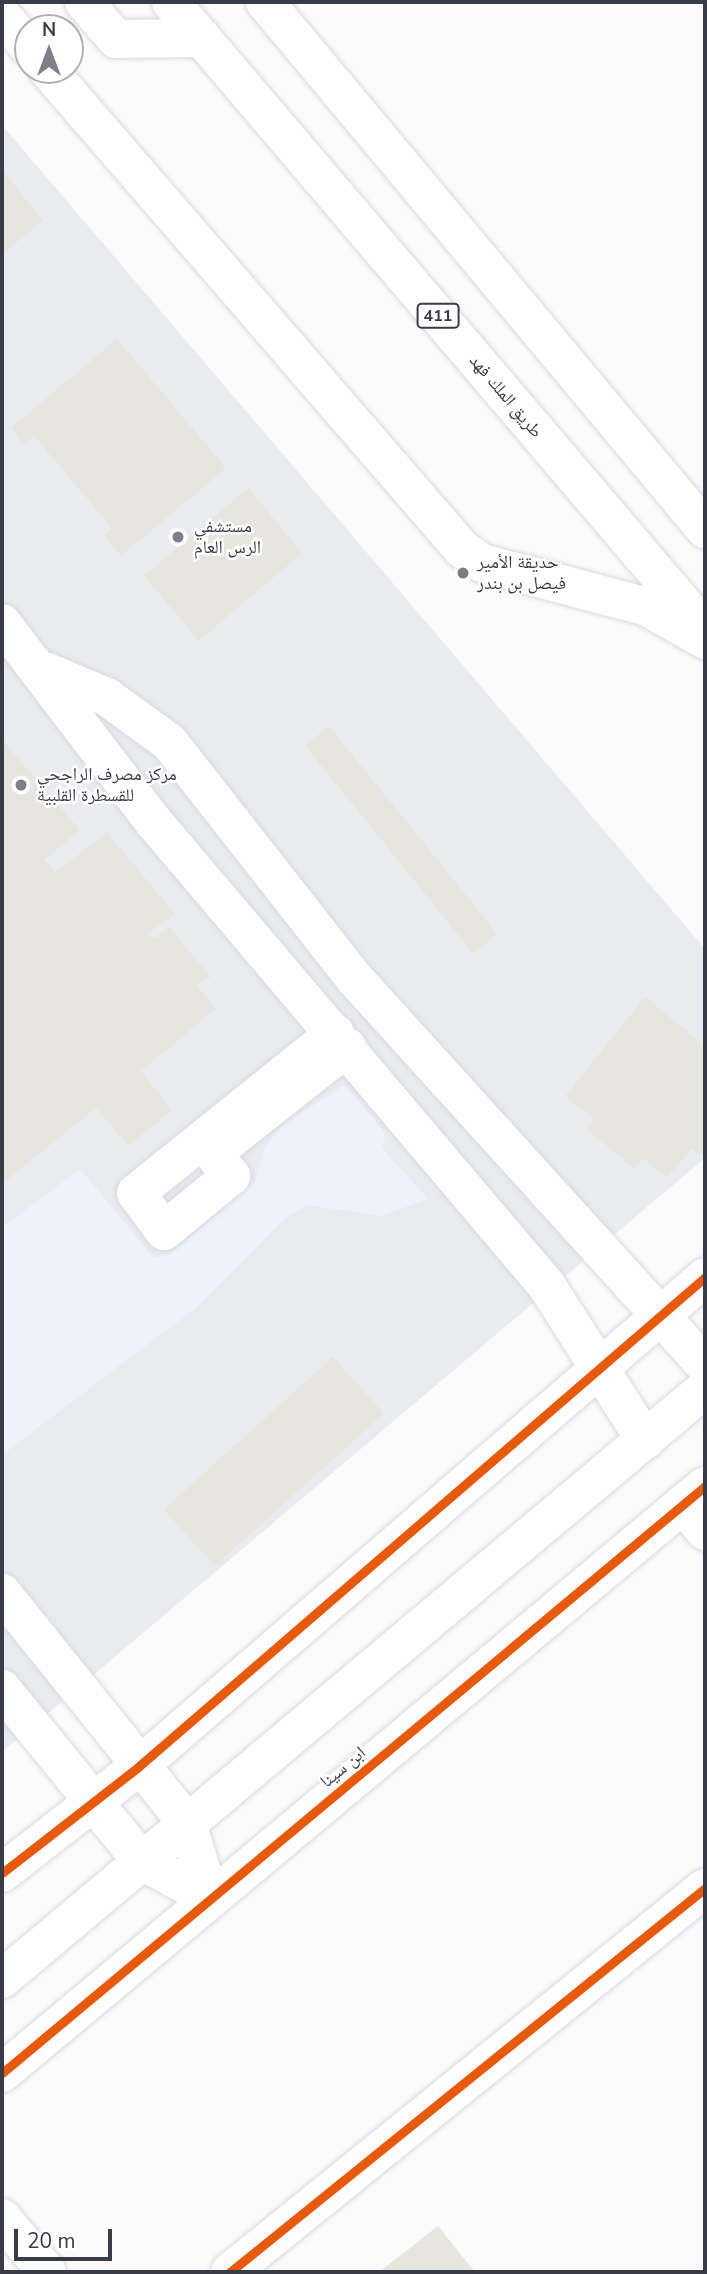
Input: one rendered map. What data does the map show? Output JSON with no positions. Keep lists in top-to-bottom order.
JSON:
{
  "streets": {
    "street": ["411", "طريق الملك فهد", "ابن سينا"]
  },
  "places": ["مستشفي الرس العام", "حديقة الأمير فيصل بن بندر", "مركز مصرف الراجحي للقسطرة القلبية"],
  "scale_bar": "20 m",
  "north": "top"
}
